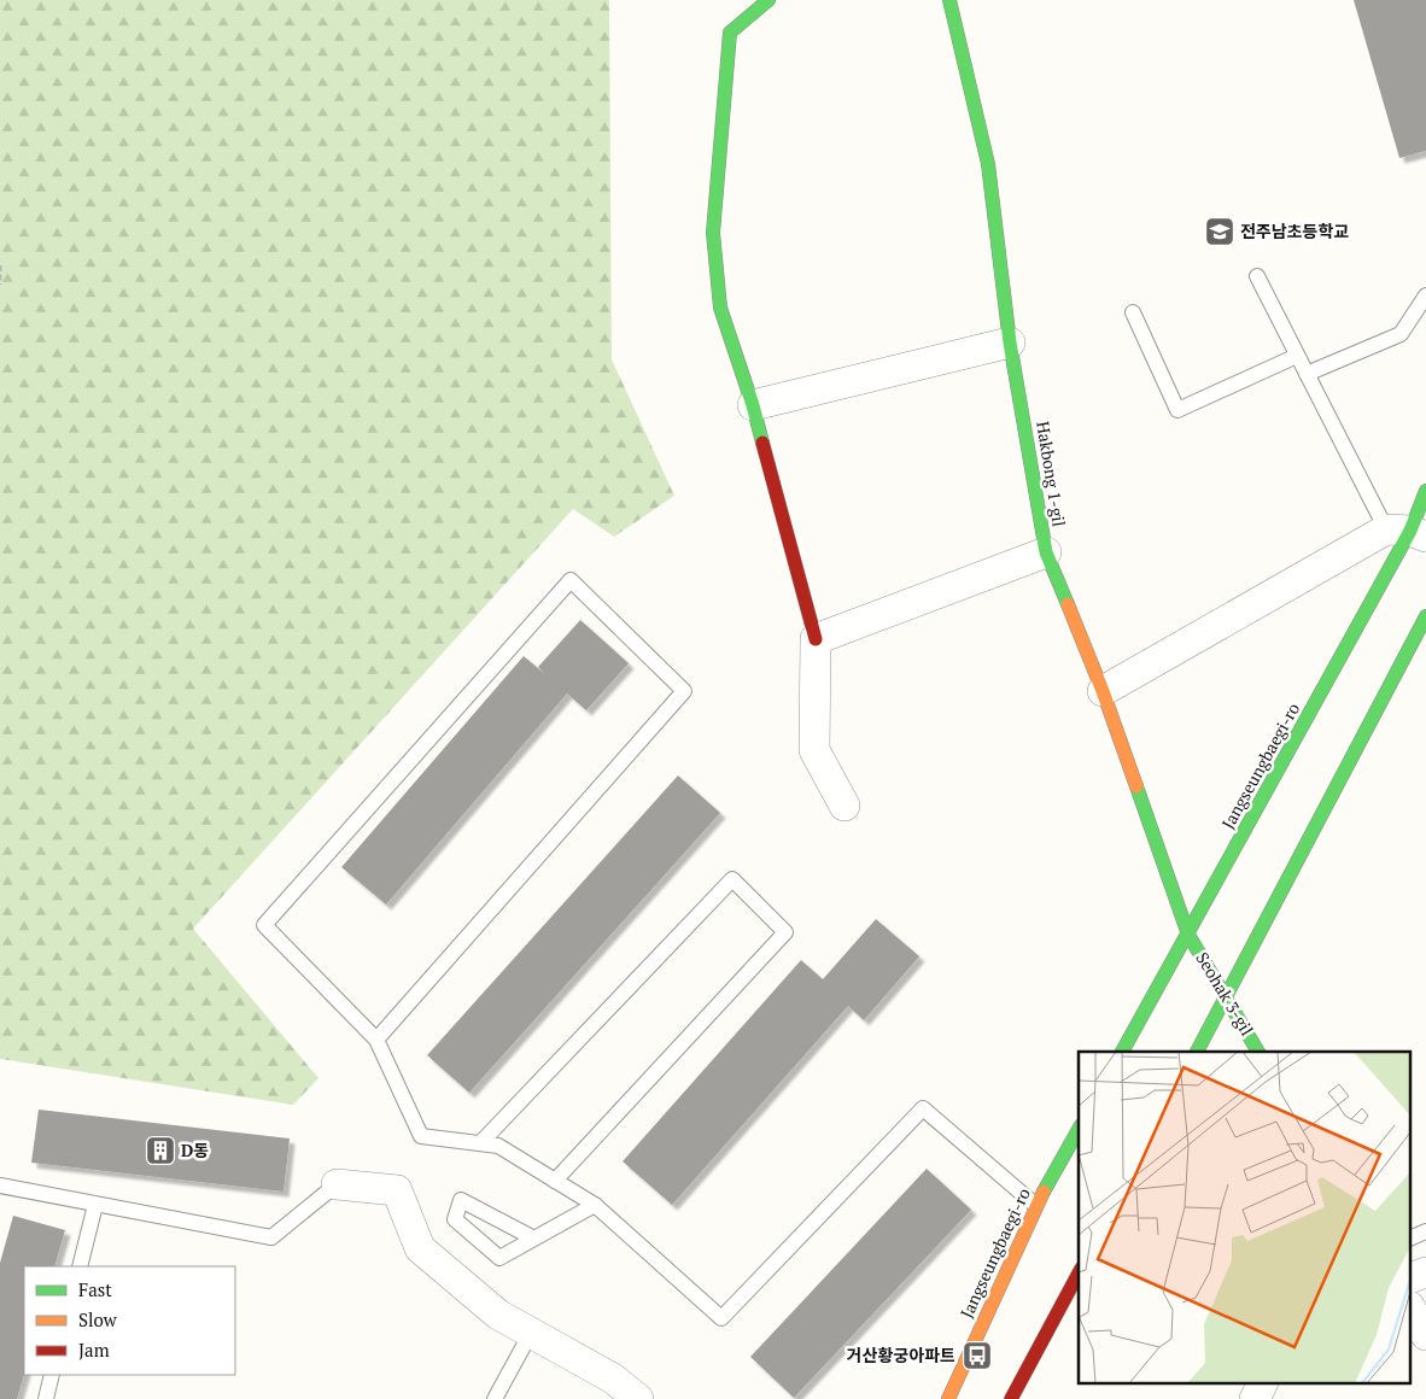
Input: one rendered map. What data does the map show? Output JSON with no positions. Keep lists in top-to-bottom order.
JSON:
{
  "streets": {
    "street": ["Hakbong 1-gil", "Jangseungbaegi-ro", "Seohak 3-gil"]
  },
  "crossings": [
    ["Hakbong 1-gil", "Jangseungbaegi-ro"],
    ["Hakbong 1-gil", "Seohak 3-gil"],
    ["Jangseungbaegi-ro", "Seohak 3-gil"]
  ],
  "places": {
    "school or university": ["전주남초등학교"],
    "building": ["D동"],
    "bus stop": ["거산황궁아파트"]
  },
  "legend": ["Fast", "Slow", "Jam"]
}
